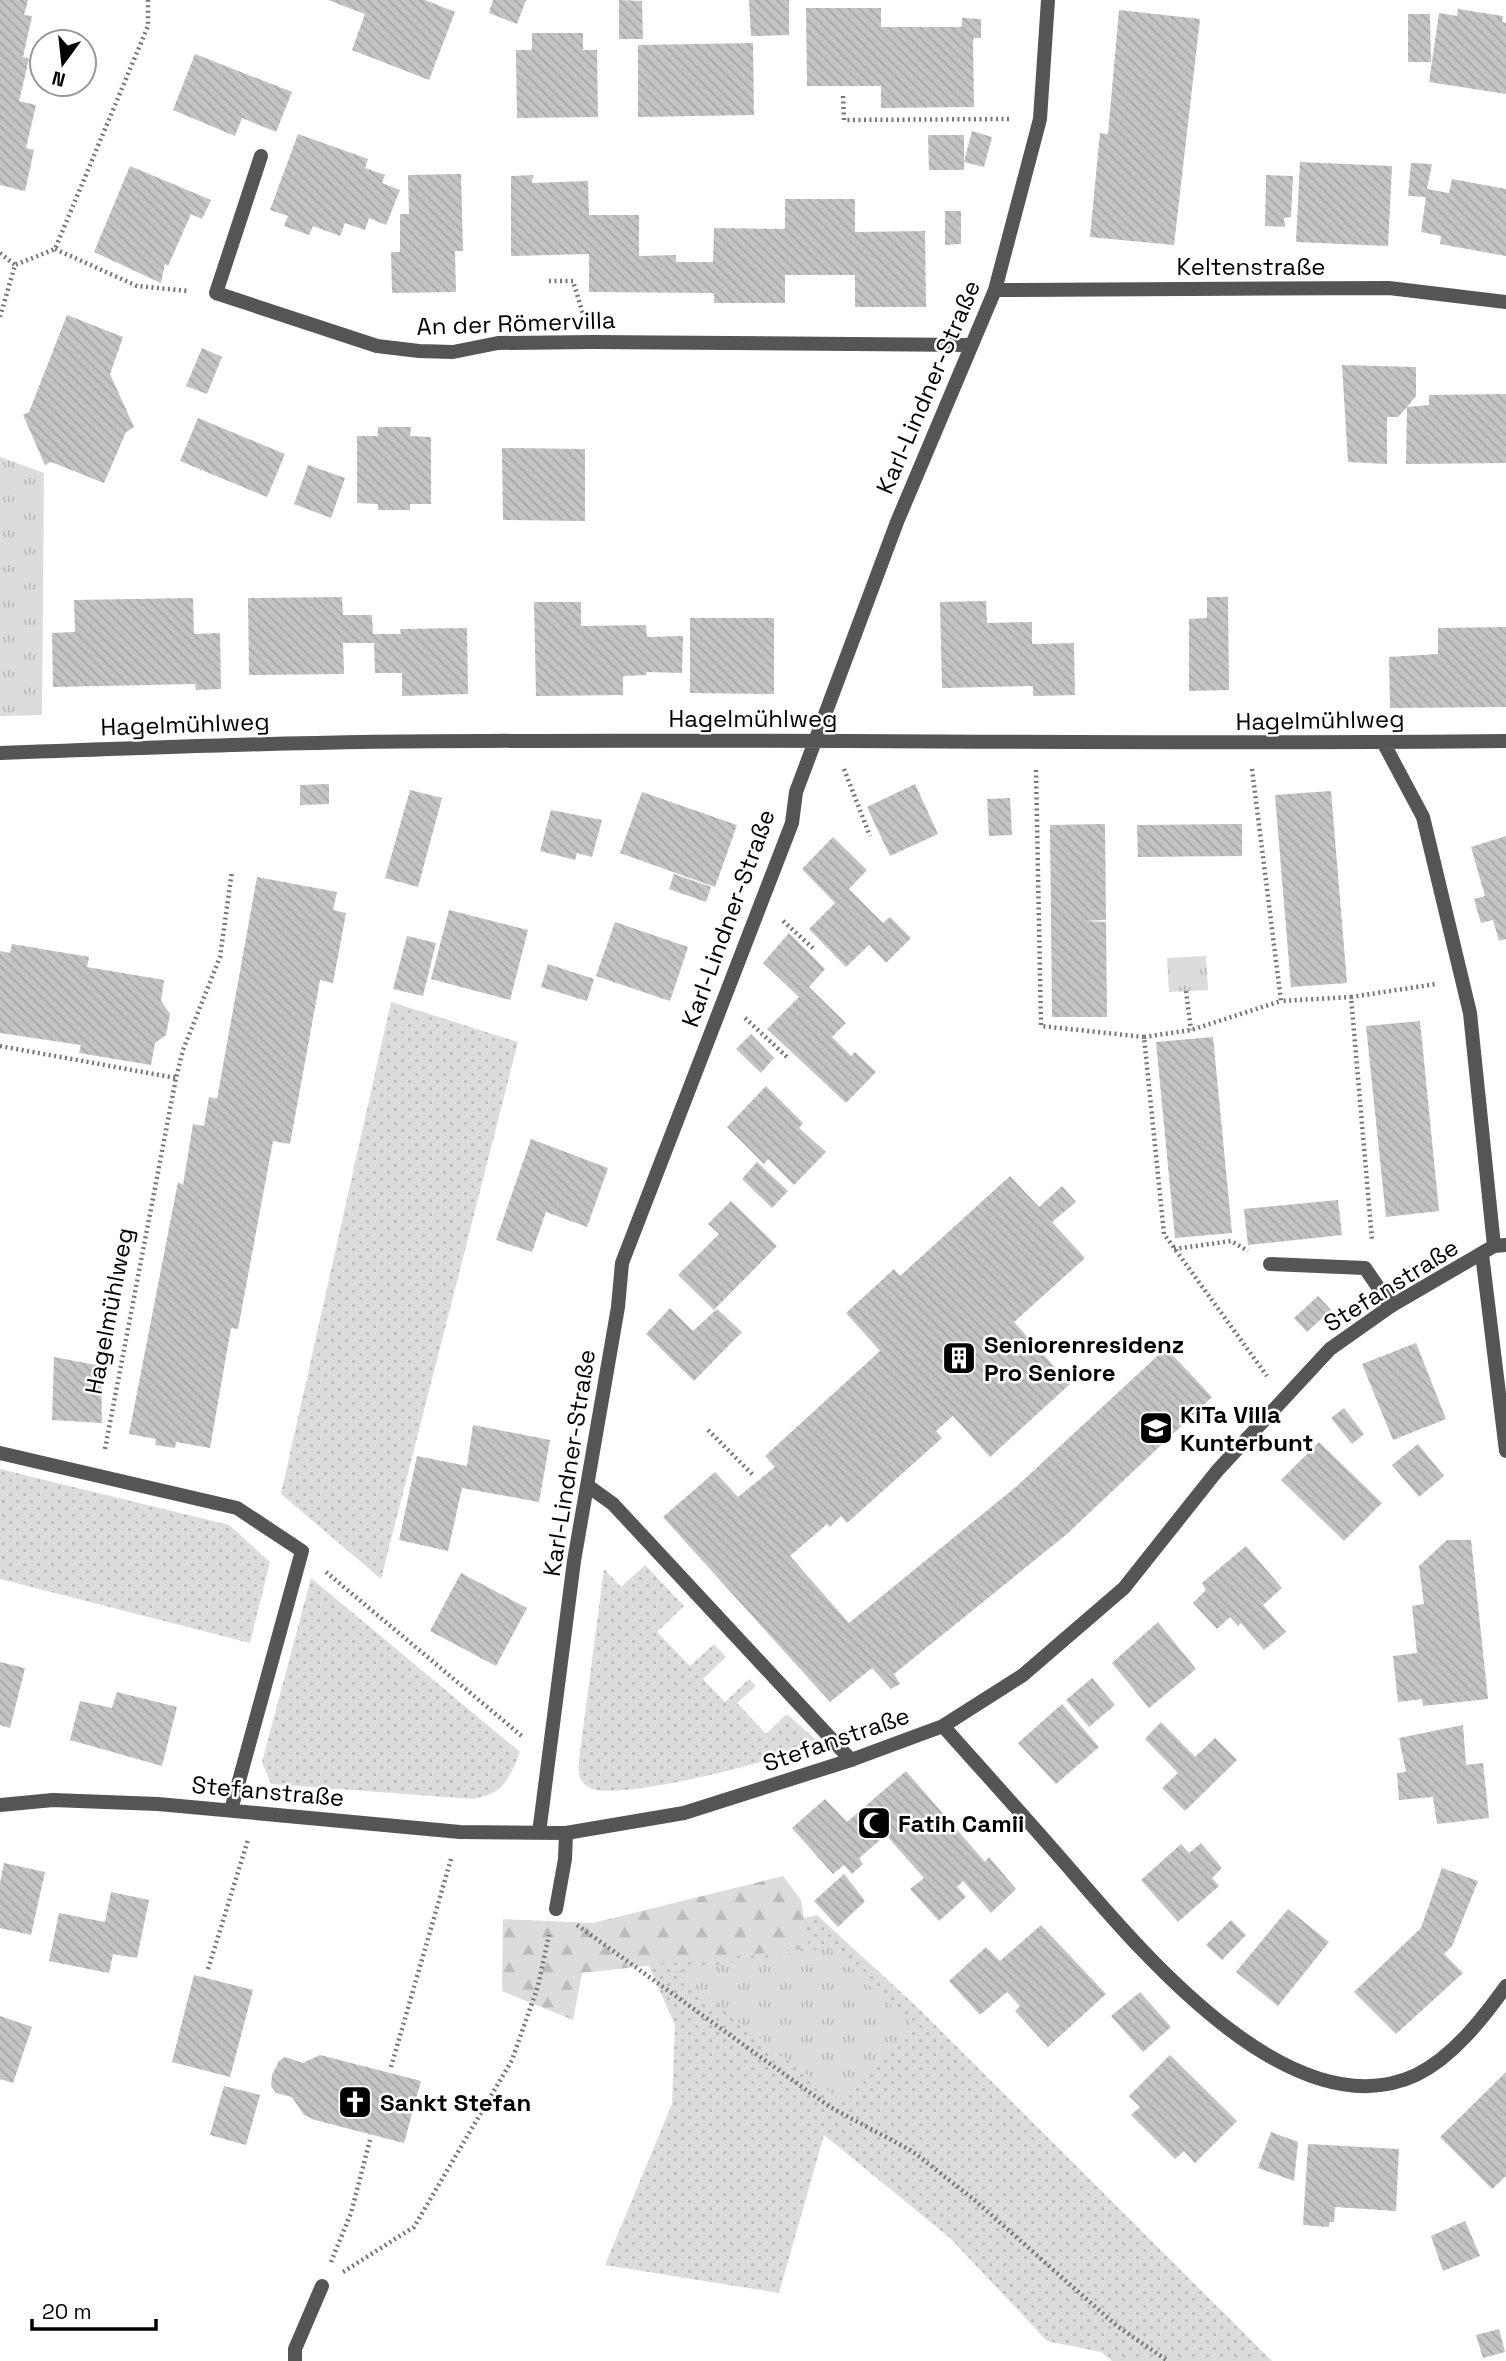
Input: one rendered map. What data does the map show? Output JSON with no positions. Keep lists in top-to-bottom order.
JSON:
{
  "streets": {
    "street": [
      "Keltenstraße",
      "An der Römervilla",
      "Karl-Lindner-Straße",
      "Hagelmühlweg",
      "Stefanstraße"
    ]
  },
  "crossings": [
    ["Keltenstraße", "Karl-Lindner-Straße"],
    ["An der Römervilla", "Karl-Lindner-Straße"],
    ["Karl-Lindner-Straße", "Hagelmühlweg"],
    ["Karl-Lindner-Straße", "Stefanstraße"]
  ],
  "places": {
    "building": ["Seniorenresidenz Pro Seniore"],
    "school or university": ["KiTa Villa Kunterbunt"],
    "mosque": ["Fatih Camii"],
    "church": ["Sankt Stefan"]
  },
  "scale_bar": "20 m",
  "north": "bottom"
}
